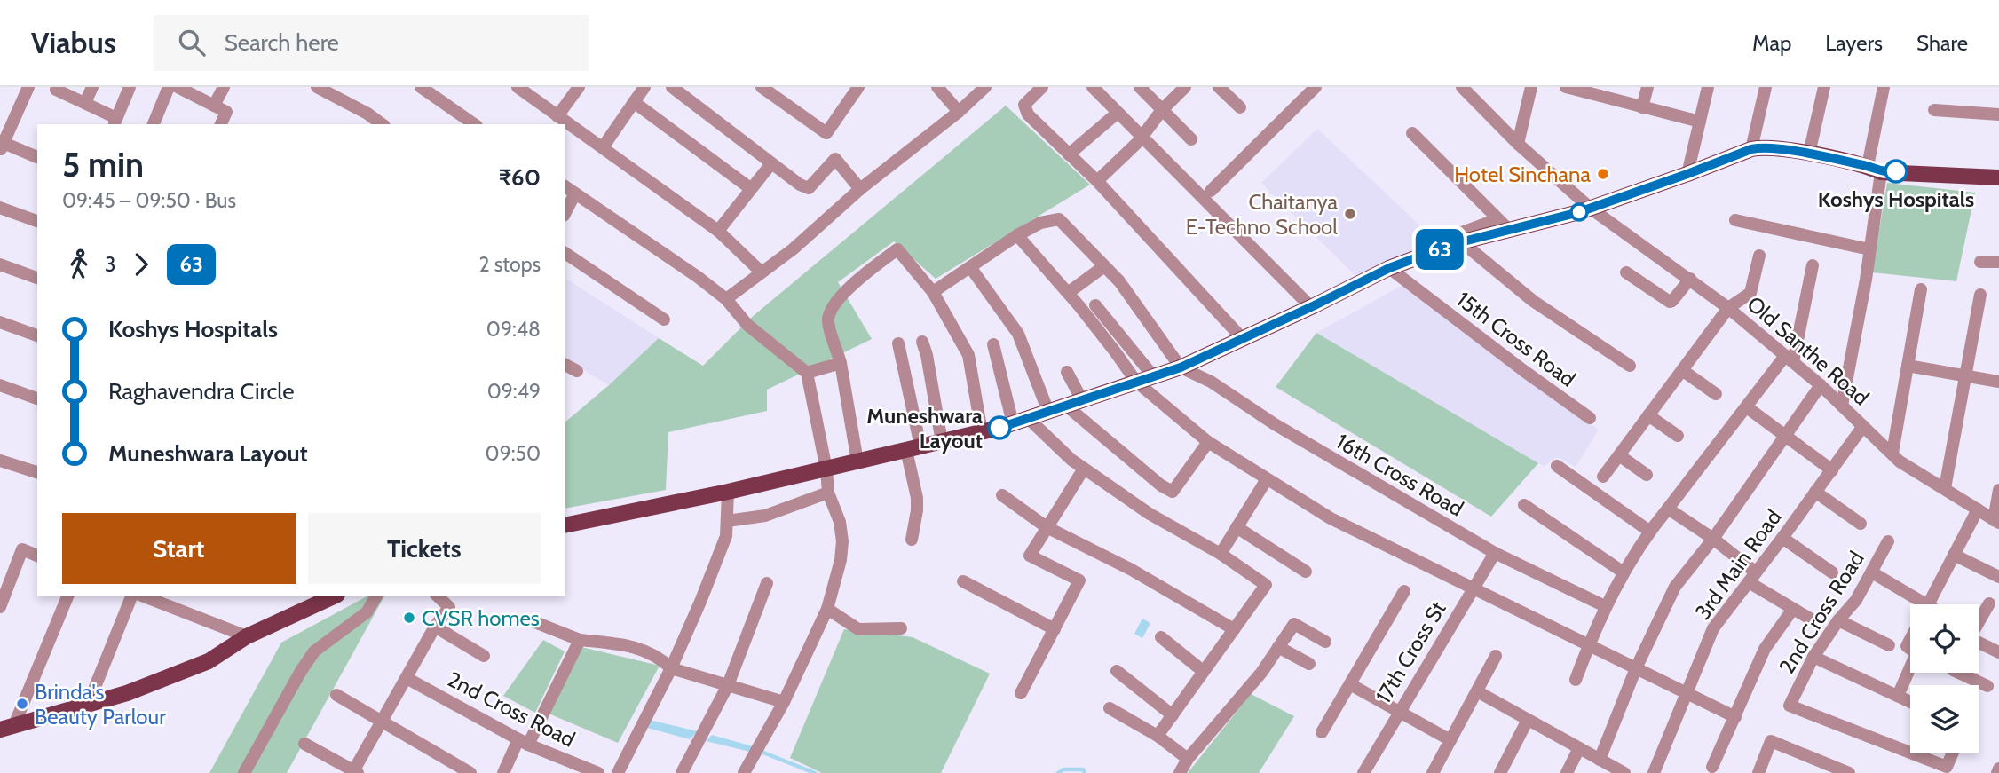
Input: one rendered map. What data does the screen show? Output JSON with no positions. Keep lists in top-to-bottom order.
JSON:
{
  "streets": {
    "street": [
      "15th Cross Road",
      "Old Santhe Road",
      "16th Cross Road",
      "3rd Main Road",
      "2nd Cross Road",
      "17th Cross St"
    ]
  },
  "crossings": [
    ["Old Santhe Road", "3rd Main Road"],
    ["16th Cross Road", "17th Cross St"]
  ],
  "places": [
    "Koshys Hospitals",
    "Hotel Sinchana",
    "Chaitanya E-Techno School",
    "Muneshwara Layout",
    "CVSR homes",
    "Brinda's Beauty Parlour"
  ],
  "lines": ["bus line 63"],
  "page": {
    "header": "Viabus",
    "search": "Search here",
    "nav": ["Map", "Layers", "Share"],
    "on_map": "63",
    "heading": ["5 min", "09:45 – 09:50 · Bus", "₹60"],
    "legs": ["3", "63", "2 stops"],
    "list": [
      {
        "name": "Koshys Hospitals",
        "value": "09:48"
      },
      {
        "name": "Raghavendra Circle",
        "value": "09:49"
      },
      {
        "name": "Muneshwara Layout",
        "value": "09:50"
      }
    ],
    "buttons": ["Start", "Tickets"]
  }
}
